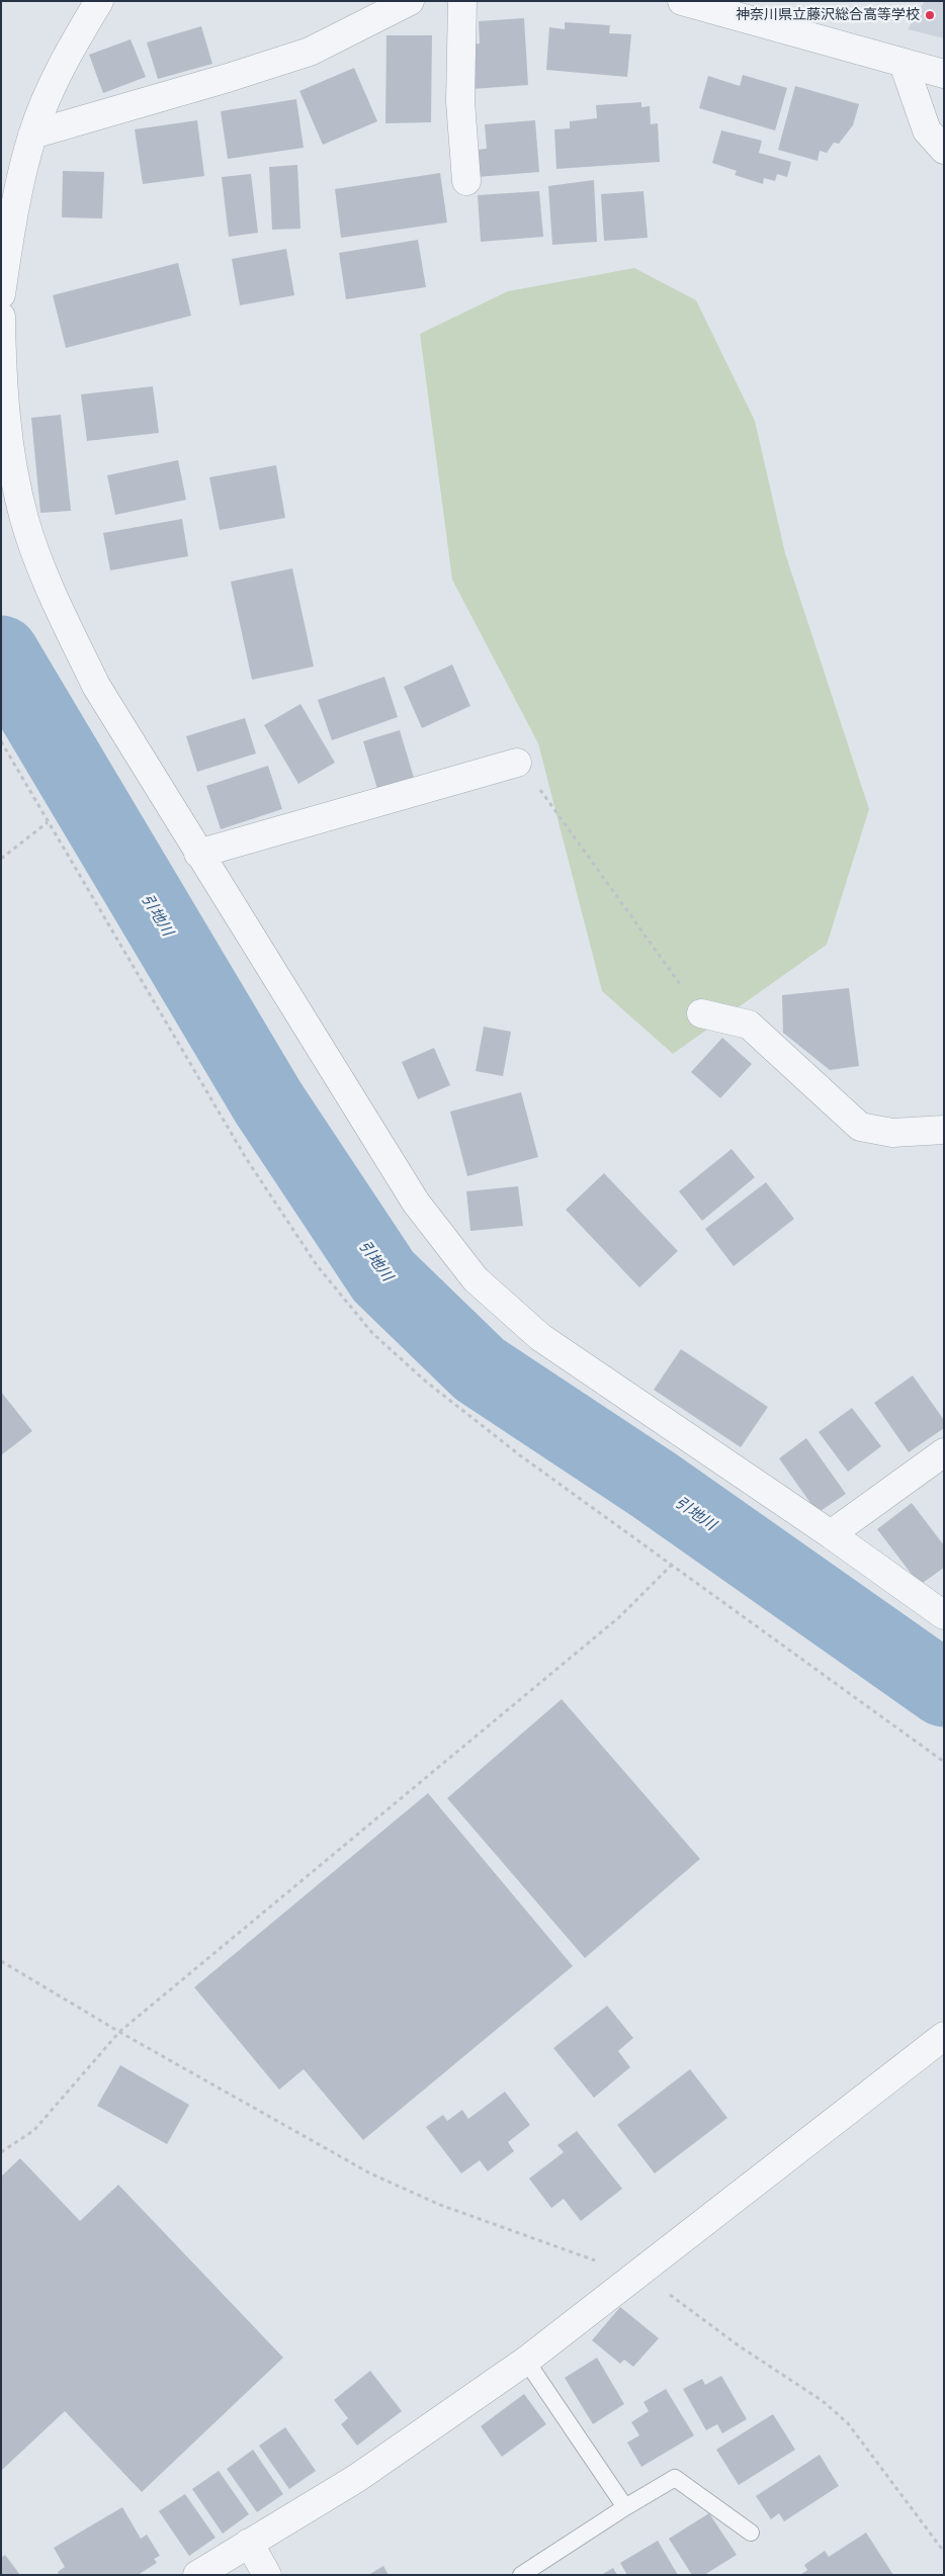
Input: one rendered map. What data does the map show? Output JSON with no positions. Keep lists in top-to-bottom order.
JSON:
{
  "water": ["引地川"],
  "places": ["神奈川県立藤沢総合高等学校"]
}
